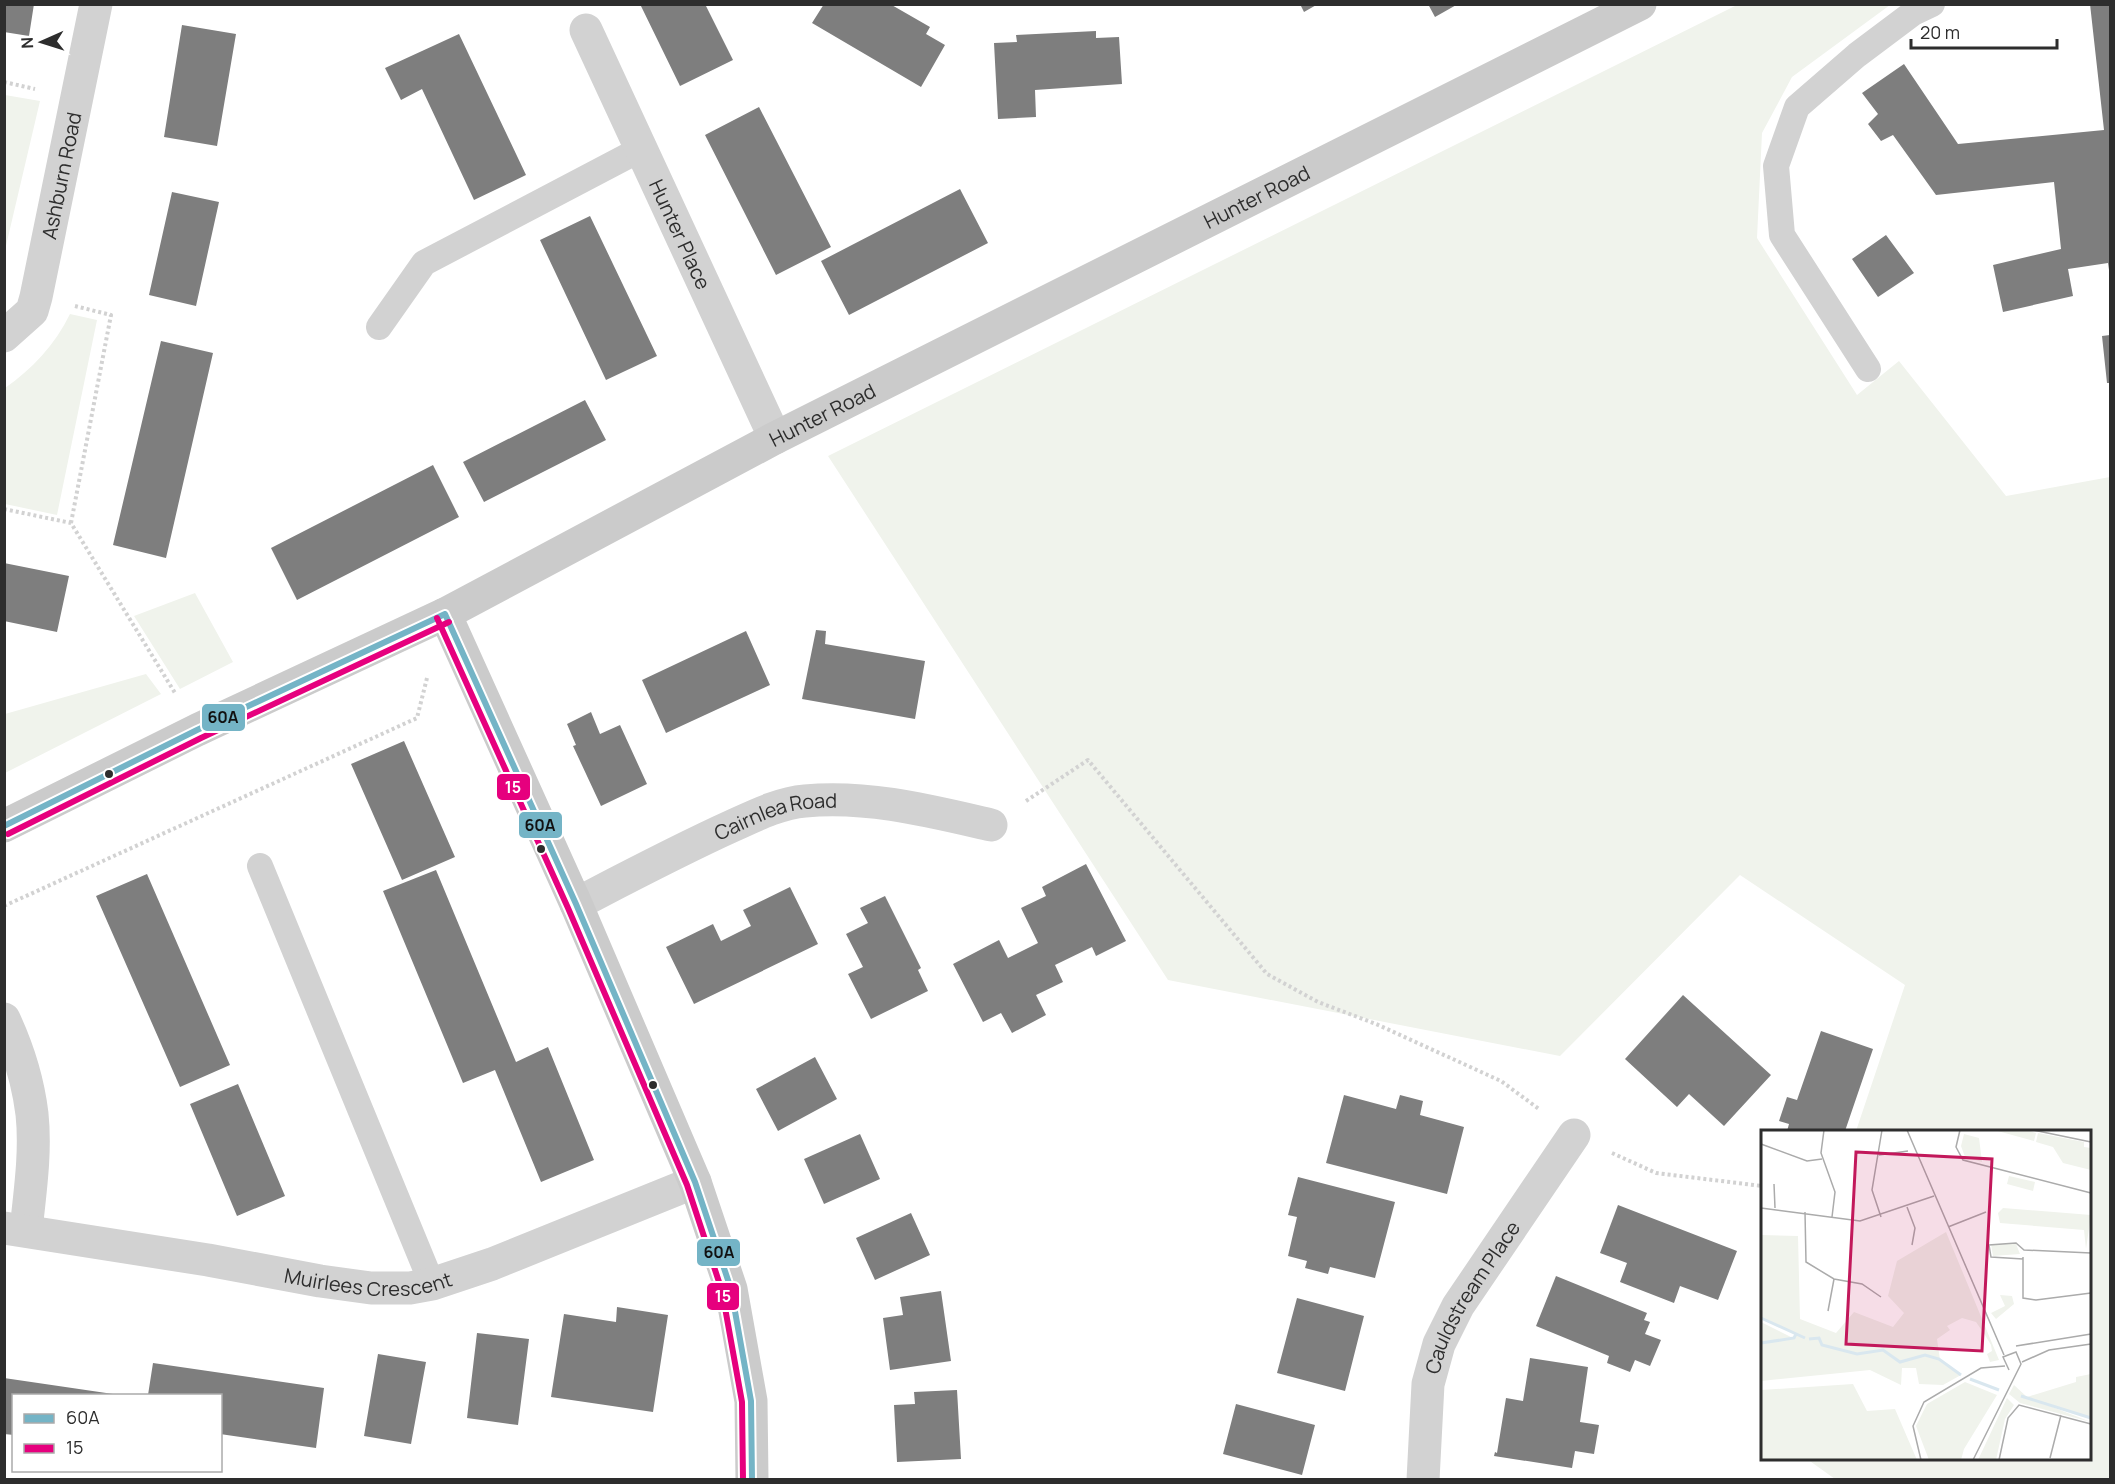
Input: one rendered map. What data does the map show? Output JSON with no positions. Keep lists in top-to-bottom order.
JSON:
{
  "streets": {
    "street": [
      "Ashburn Road",
      "Hunter Road",
      "Hunter Place",
      "Cairnlea Road",
      "Muirlees Crescent",
      "Cauldstream Place"
    ]
  },
  "crossings": [
    ["Hunter Road", "Hunter Place"]
  ],
  "lines": ["transit line 60A", "transit line 15"],
  "legend": ["60A", "15"],
  "scale_bar": "20 m",
  "north": "left"
}
